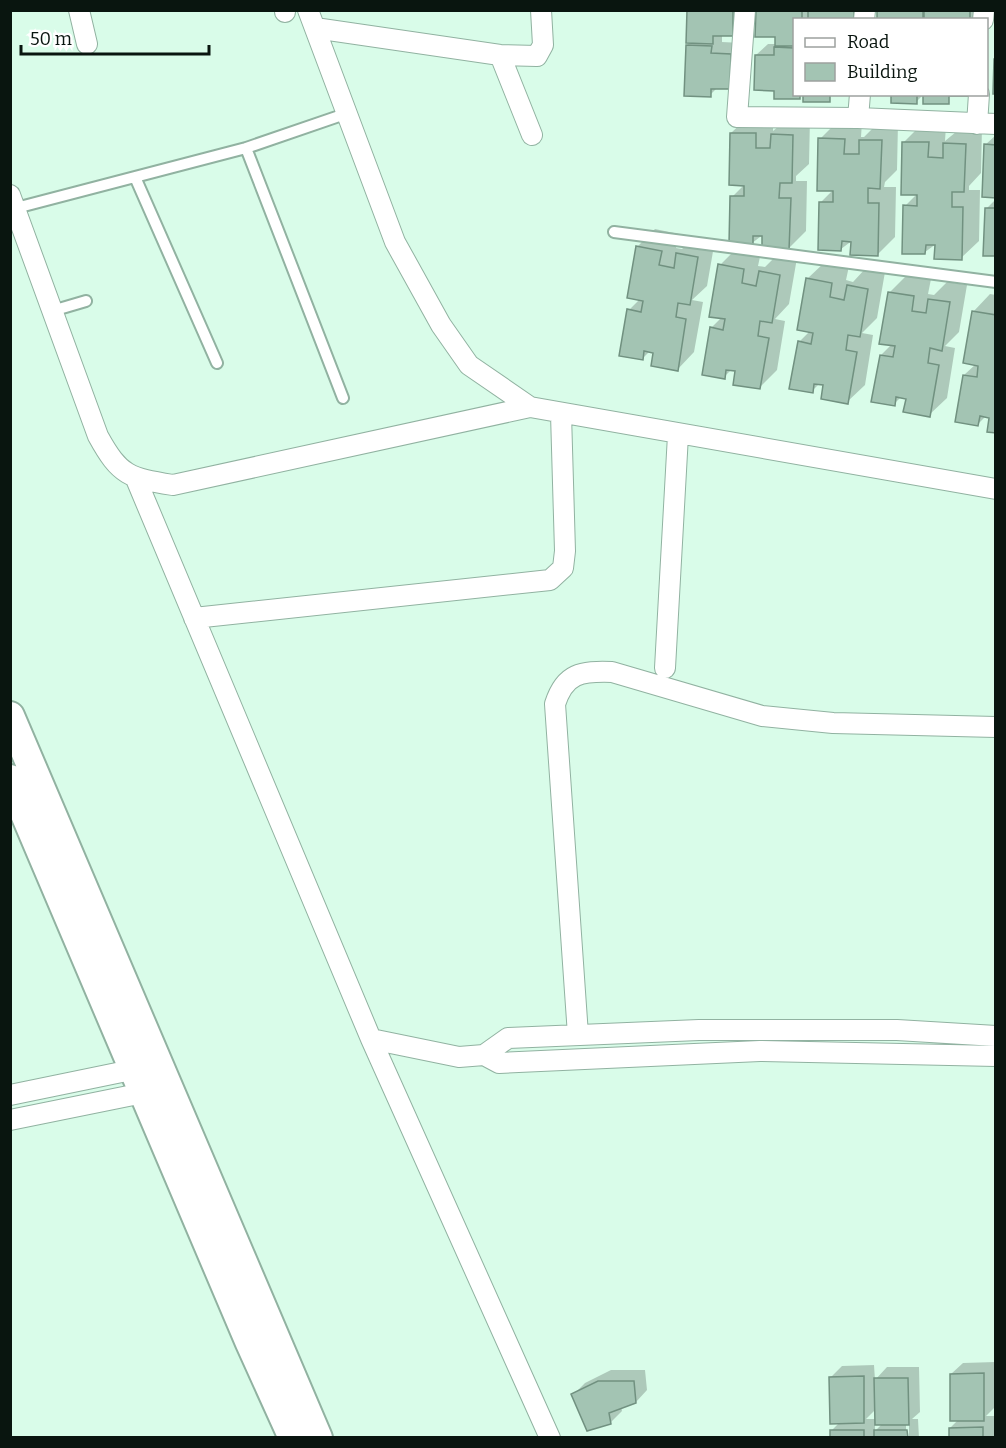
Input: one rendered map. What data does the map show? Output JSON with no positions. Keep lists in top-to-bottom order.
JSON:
{
  "legend": ["Road", "Building"],
  "scale_bar": "50 m"
}
